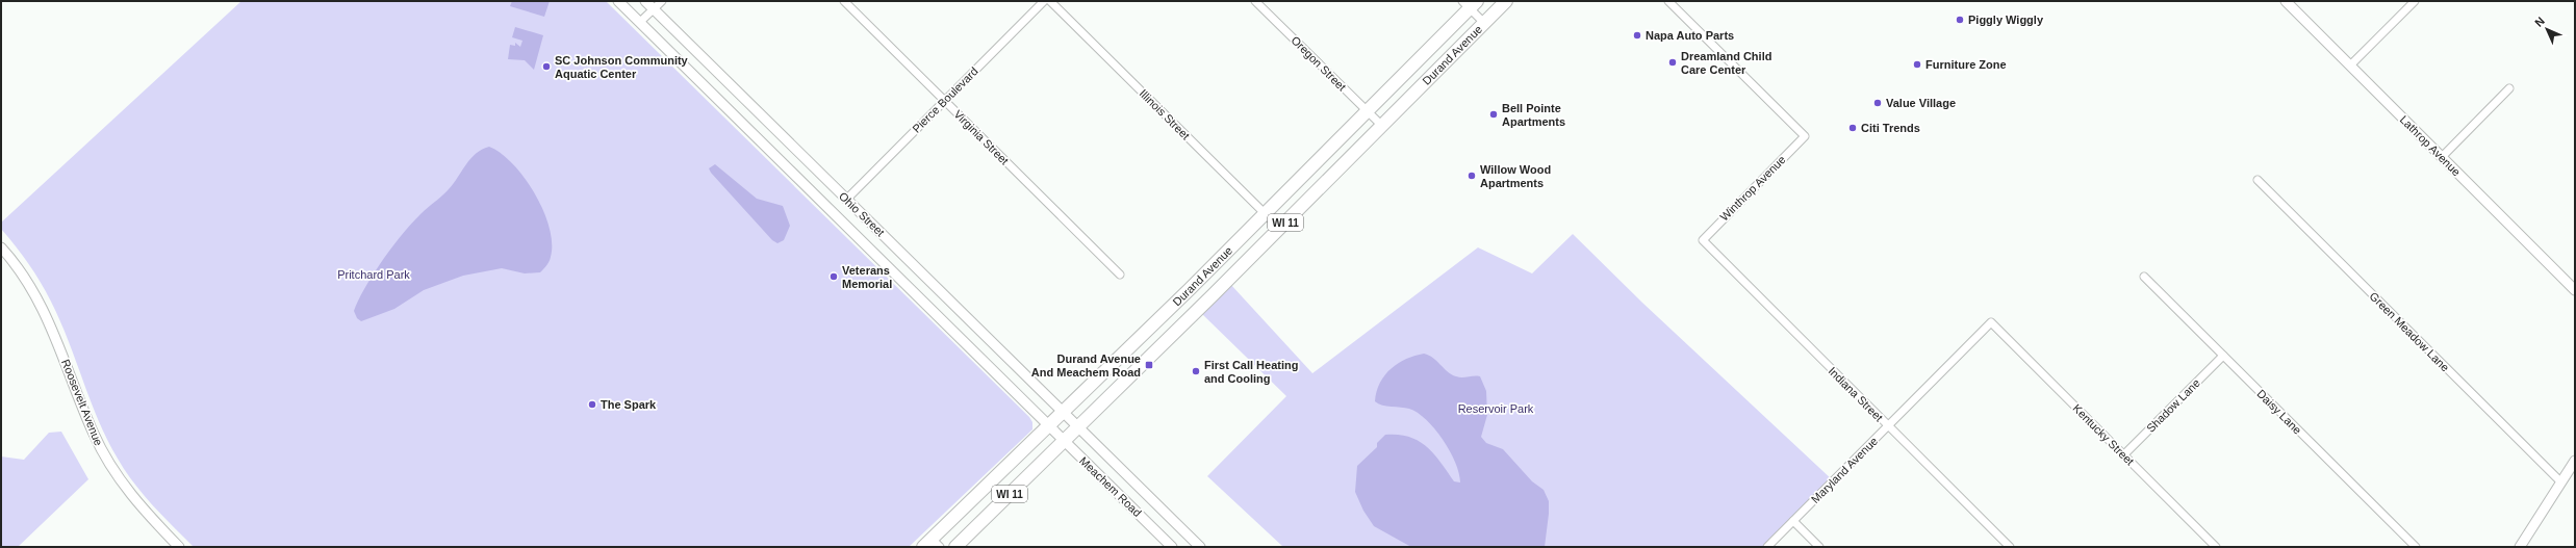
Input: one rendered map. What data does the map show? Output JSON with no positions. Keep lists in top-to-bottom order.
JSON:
{
  "streets": {
    "main road": ["Durand Avenue", "WI 11"],
    "street": [
      "Oregon Street",
      "Pierce Boulevard",
      "Illinois Street",
      "Virginia Street",
      "Lathrop Avenue",
      "Winthrop Avenue",
      "Ohio Street",
      "Green Meadow Lane",
      "Indiana Street",
      "Roosevelt Avenue",
      "Shadow Lane",
      "Daisy Lane",
      "Kentucky Street",
      "Maryland Avenue",
      "Meachem Road"
    ]
  },
  "crossings": [
    ["Durand Avenue", "Oregon Street"],
    ["Durand Avenue", "Illinois Street"],
    ["Durand Avenue", "Ohio Street"],
    ["Durand Avenue", "Meachem Road"],
    ["Pierce Boulevard", "Virginia Street"],
    ["Pierce Boulevard", "Ohio Street"],
    ["Winthrop Avenue", "Indiana Street"],
    ["Ohio Street", "Meachem Road"],
    ["Indiana Street", "Maryland Avenue"],
    ["Shadow Lane", "Daisy Lane"],
    ["Shadow Lane", "Kentucky Street"],
    ["Kentucky Street", "Maryland Avenue"]
  ],
  "parks": ["Pritchard Park", "Reservoir Park"],
  "places": {
    "other": [
      "Piggly Wiggly",
      "Napa Auto Parts",
      "Dreamland Child Care Center",
      "Furniture Zone",
      "SC Johnson Community Aquatic Center",
      "Value Village",
      "Bell Pointe Apartments",
      "Citi Trends",
      "Willow Wood Apartments",
      "Veterans Memorial",
      "First Call Heating and Cooling",
      "The Spark"
    ],
    "transit": ["Durand Avenue And Meachem Road"]
  },
  "north": "top left"
}
